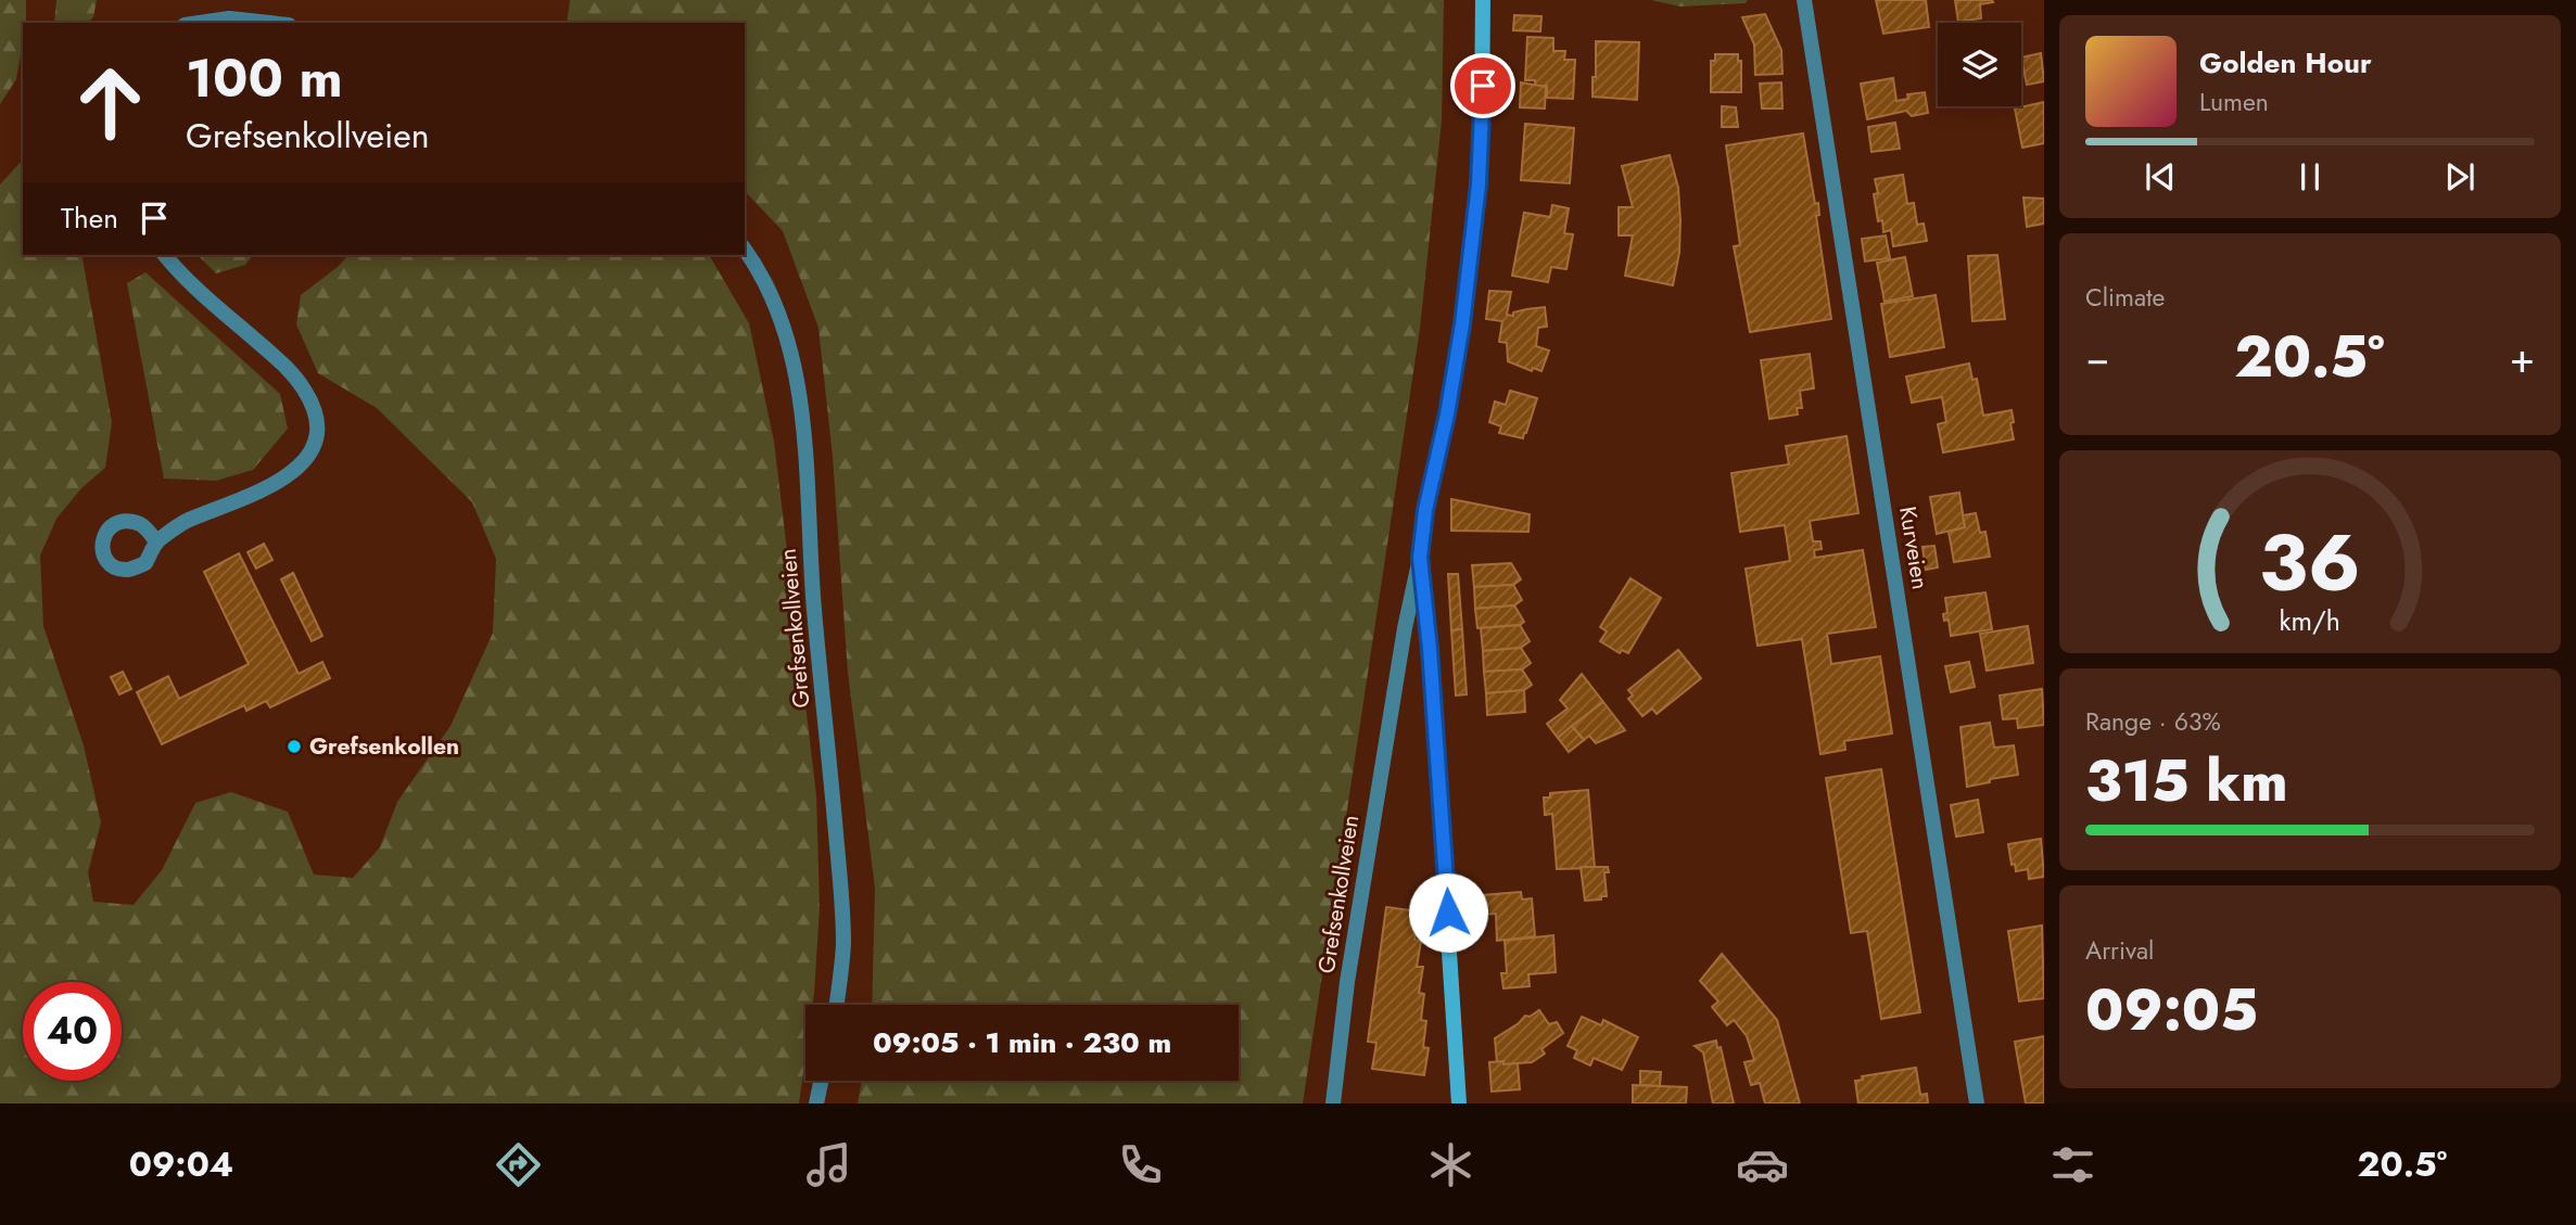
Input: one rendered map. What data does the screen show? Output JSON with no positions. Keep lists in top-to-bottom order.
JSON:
{
  "streets": {
    "street": ["Kurveien", "Grefsenkollveien"]
  },
  "places": ["Grefsenkollen"],
  "page": {
    "turn": ["100 m", "Grefsenkollveien"],
    "song": ["Golden Hour", "Lumen"],
    "then": "Then",
    "tile": [
      "Climate",
      ["Range · 63%", "315 km"],
      ["Arrival", "09:05"]
    ],
    "heat": ["−", "20.5°", "+"],
    "limit": "40",
    "trip": "09:05 · 1 min · 230 m",
    "tabs": ["09:04", "20.5°"],
    "gauge": ["36", "km/h"]
  }
}
